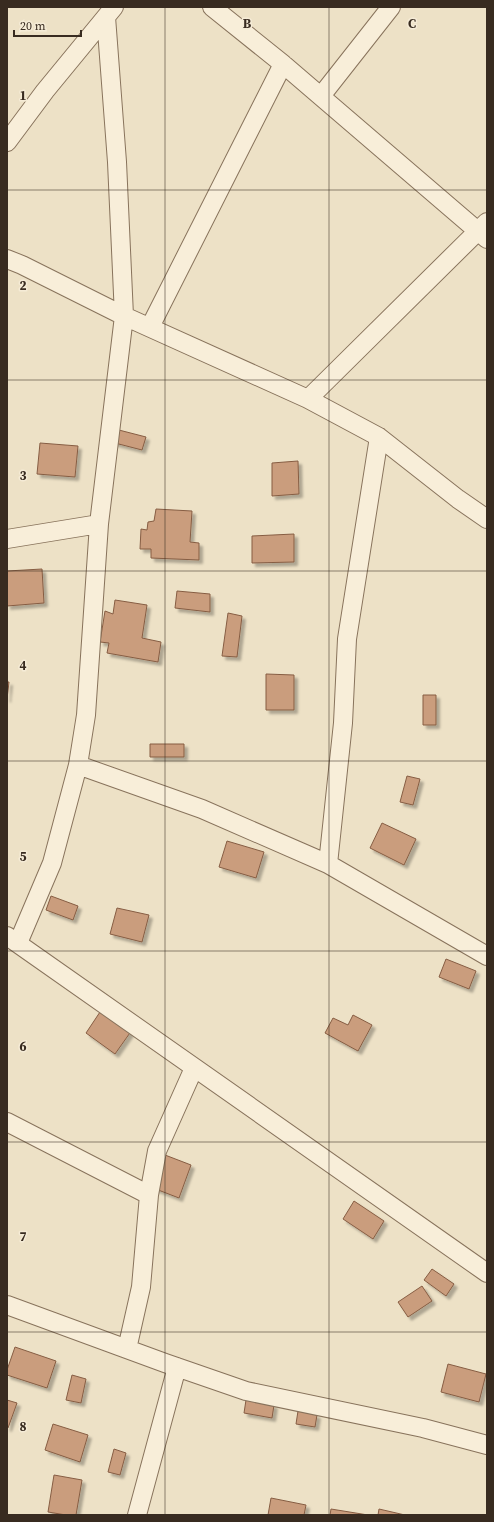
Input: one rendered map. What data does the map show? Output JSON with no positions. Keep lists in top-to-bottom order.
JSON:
{
  "scale_bar": "20 m",
  "grid": {
    "columns": ["B", "C"],
    "rows": [
      "1",
      "2",
      "3",
      "4",
      "5",
      "6",
      "7",
      "8"
    ]
  }
}
